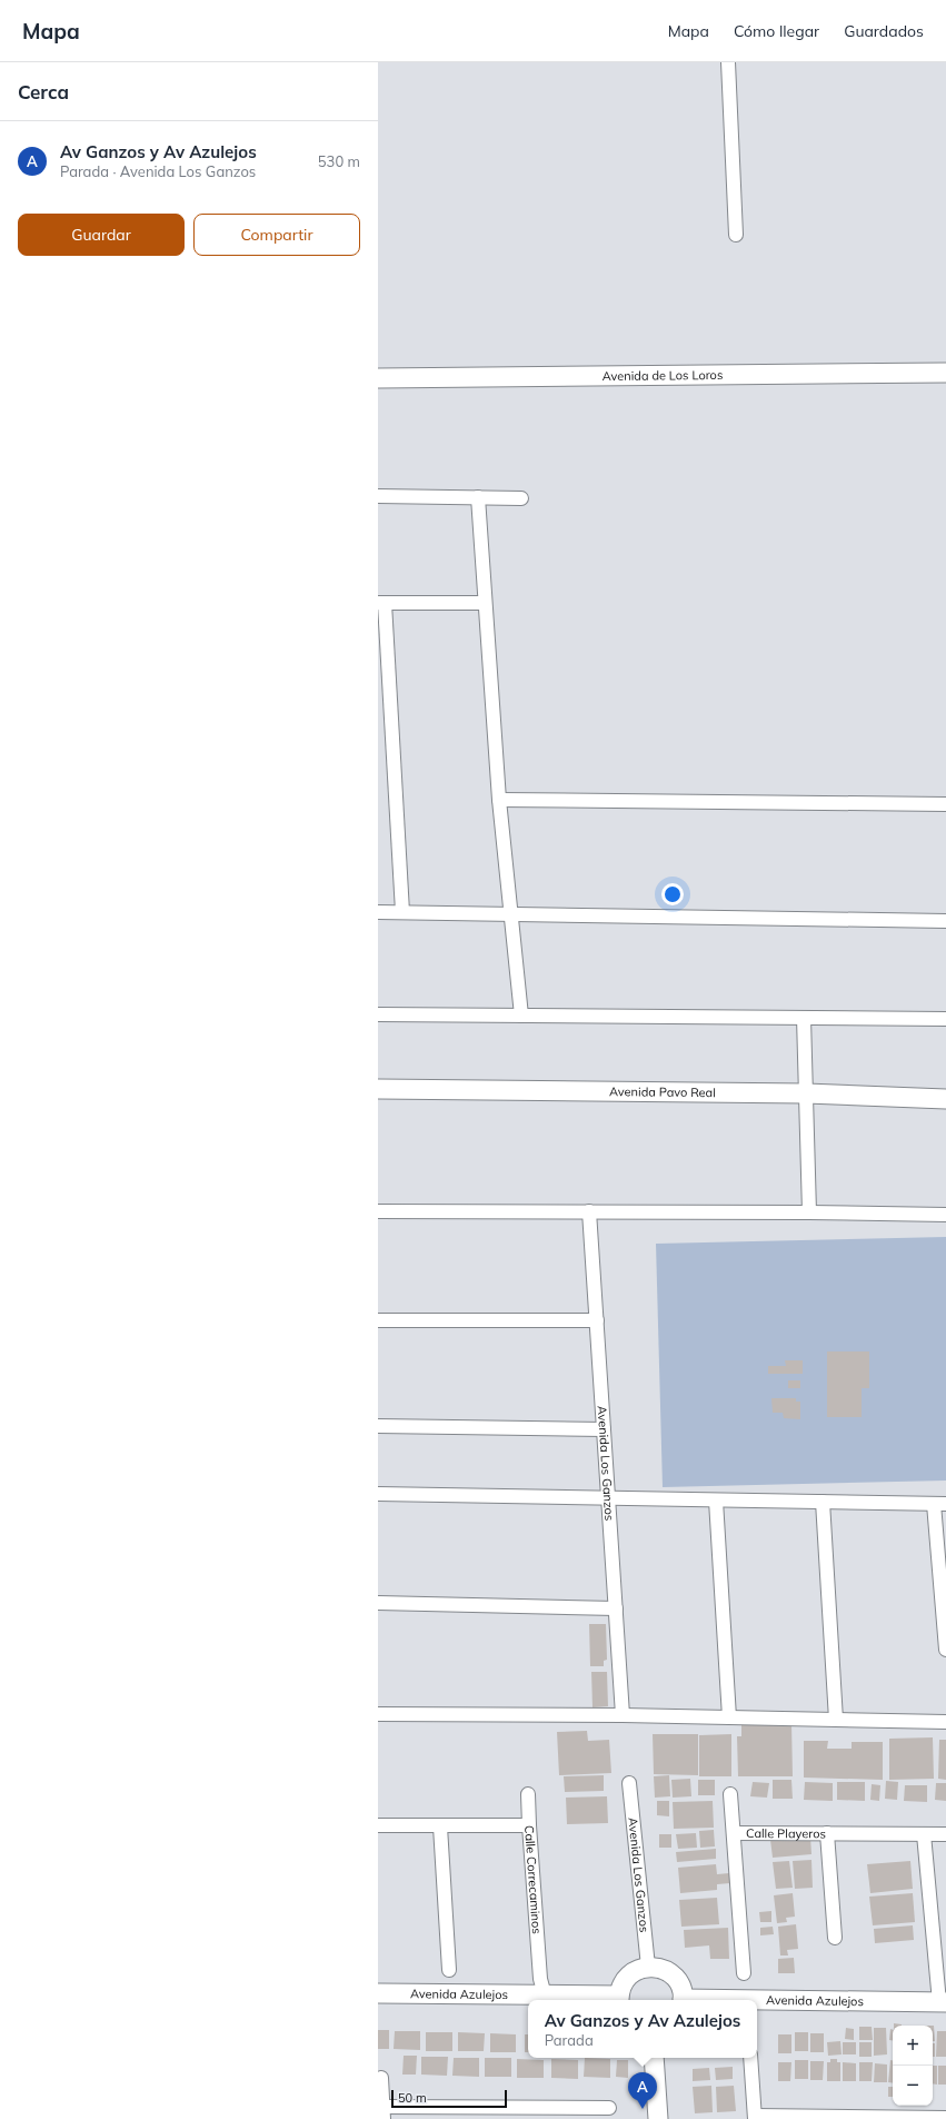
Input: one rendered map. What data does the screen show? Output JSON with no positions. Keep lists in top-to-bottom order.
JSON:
{
  "streets": {
    "main road": ["Avenida de Los Loros", "Avenida Pavo Real", "Avenida Azulejos"],
    "street": ["Avenida Los Ganzos", "Calle Playeros", "Calle Correcaminos"]
  },
  "crossings": [
    ["Avenida Los Ganzos", "Avenida Azulejos"],
    ["Calle Correcaminos", "Avenida Azulejos"]
  ],
  "scale_bar": "50 m",
  "page": {
    "header": "Mapa",
    "nav": ["Mapa", "Cómo llegar", "Guardados"],
    "heading": "Cerca",
    "list": [
      {
        "mark": "A",
        "name": "Av Ganzos y Av Azulejos",
        "note": "Parada · Avenida Los Ganzos",
        "value": "530 m"
      }
    ],
    "buttons": ["Guardar", "Compartir"],
    "popup": ["Av Ganzos y Av Azulejos", "Parada"],
    "map_buttons": ["+", "−"],
    "pins": "A",
    "scale": "50 m"
  }
}
